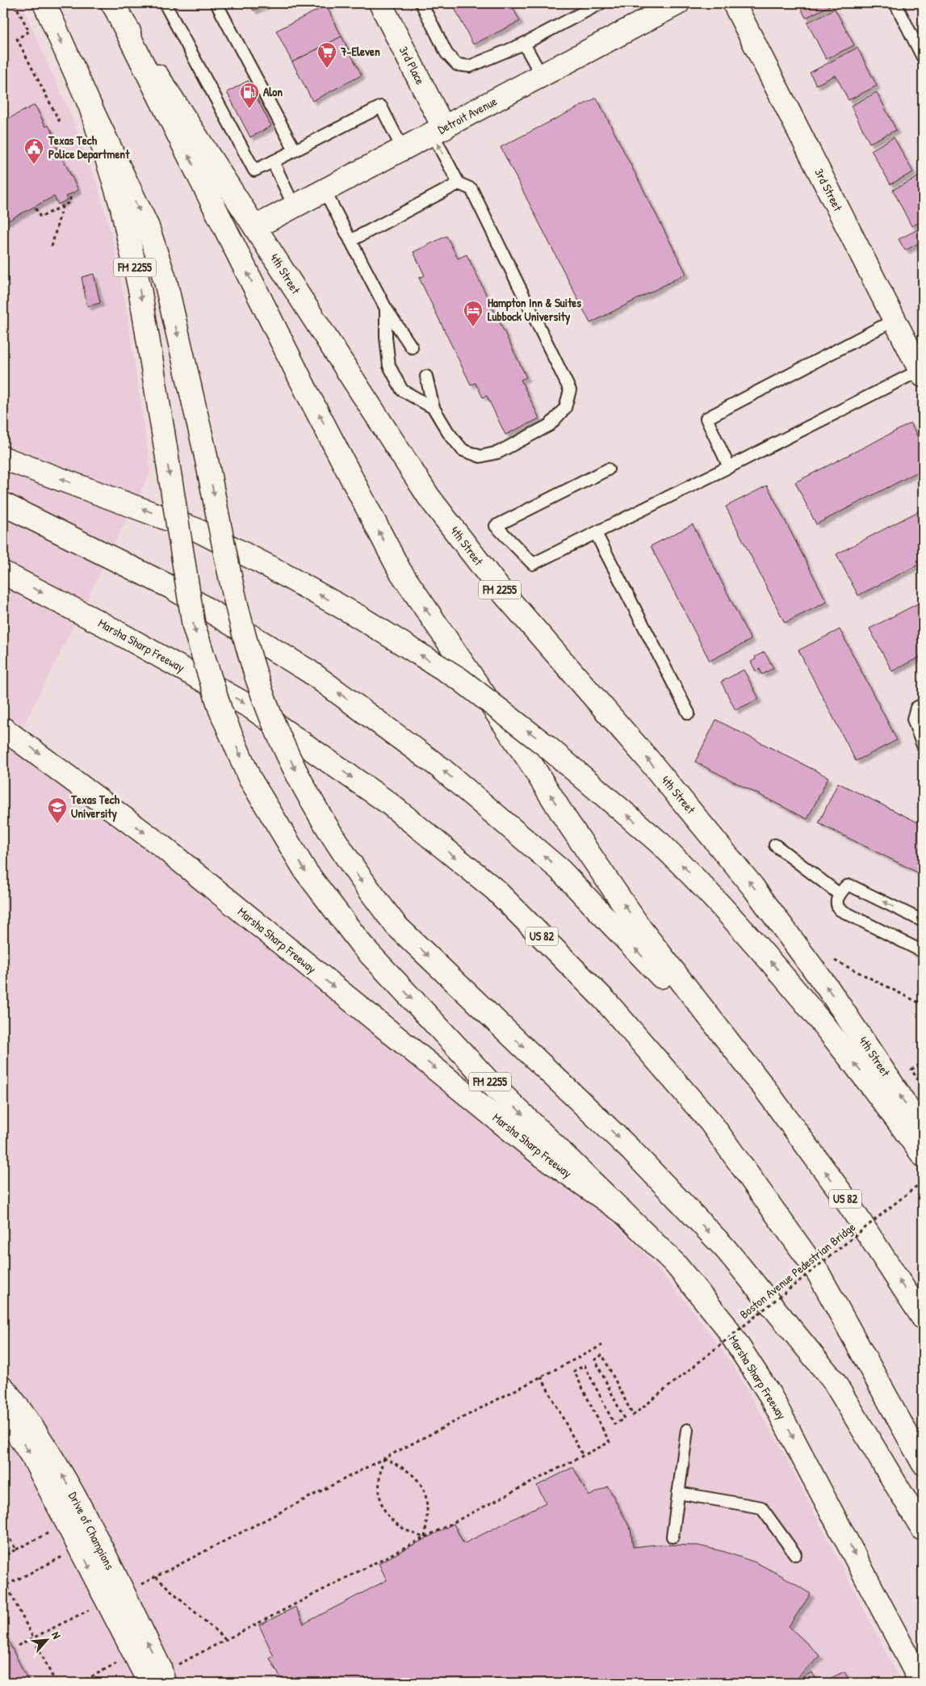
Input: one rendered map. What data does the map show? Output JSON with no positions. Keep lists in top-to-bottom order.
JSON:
{
  "streets": {
    "main road": [
      "3rd Place",
      "Detroit Avenue",
      "3rd Street",
      "FM 2255",
      "4th Street",
      "Marsha Sharp Freeway",
      "US 82",
      "Drive of Champions"
    ],
    "path": ["Boston Avenue Pedestrian Bridge"]
  },
  "crossings": [
    ["3rd Place", "Detroit Avenue"],
    ["Detroit Avenue", "4th Street"],
    ["FM 2255", "Marsha Sharp Freeway"]
  ],
  "places": {
    "supermarket": ["7-Eleven"],
    "fuel station": ["Alon"],
    "public building": ["Texas Tech Police Department"],
    "hotel": ["Hampton Inn & Suites Lubbock University"],
    "school or university": ["Texas Tech University"]
  },
  "north": "top right"
}
